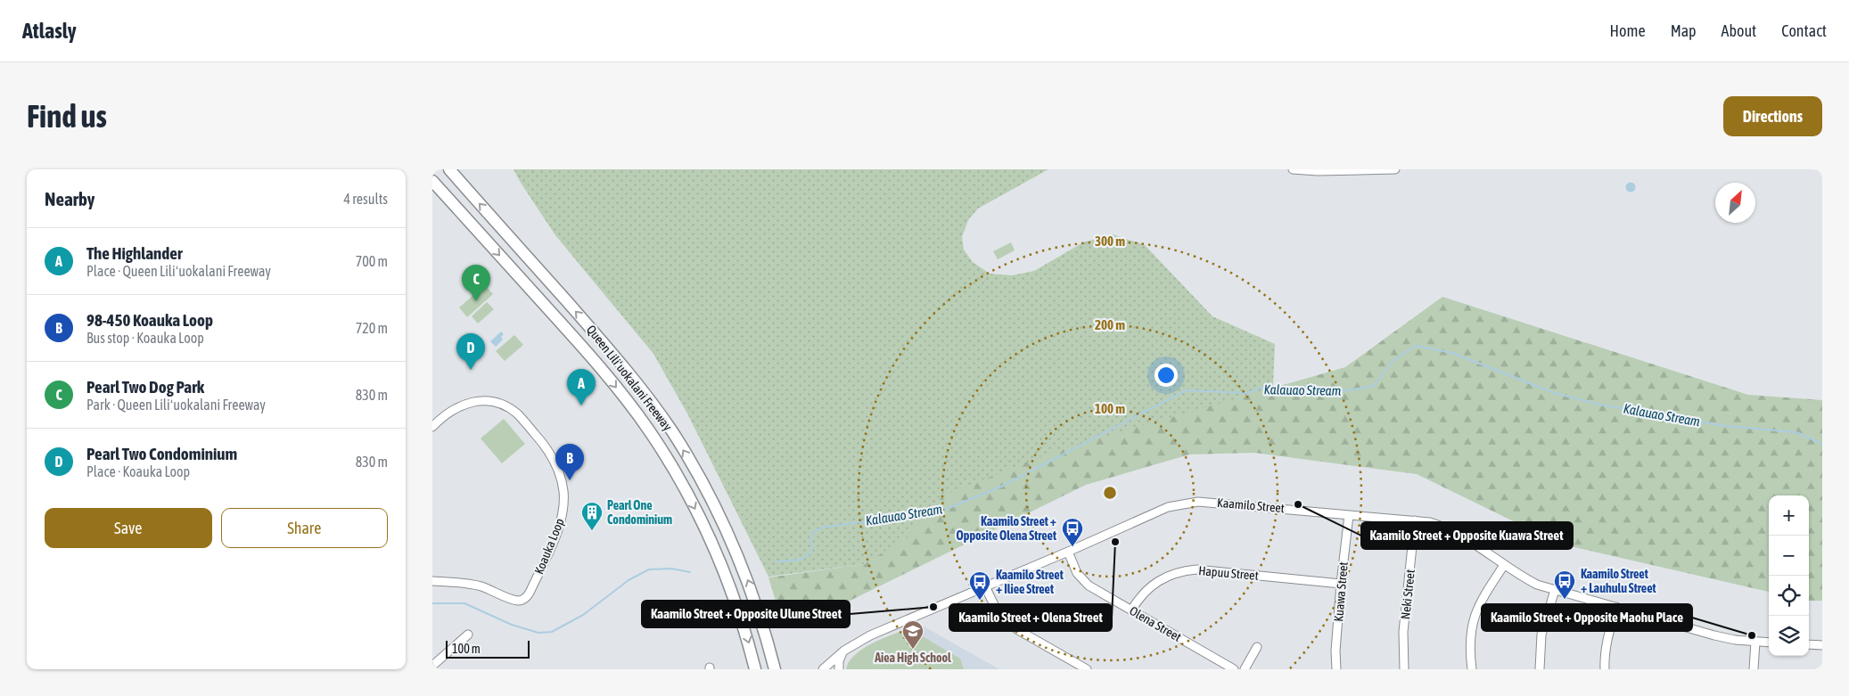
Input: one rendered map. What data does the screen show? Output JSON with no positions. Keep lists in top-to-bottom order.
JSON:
{
  "streets": {
    "highway": ["Queen Liliʻuokalani Freeway"],
    "street": [
      "Kaamilo Street",
      "Koauka Loop",
      "Hapuu Street",
      "Kuawa Street",
      "Neki Street",
      "Olena Street"
    ]
  },
  "crossings": [
    ["Kaamilo Street", "Kuawa Street"],
    ["Kaamilo Street", "Neki Street"],
    ["Kaamilo Street", "Olena Street"],
    ["Hapuu Street", "Kuawa Street"],
    ["Hapuu Street", "Olena Street"]
  ],
  "water": ["Kalauao Stream"],
  "places": {
    "other": [
      "Kaamilo Street + Opposite Kuawa Street",
      "Kaamilo Street + Olena Street",
      "Kaamilo Street + Opposite Ulune Street",
      "Kaamilo Street + Opposite Maohu Place"
    ],
    "building": ["Pearl One Condominium"],
    "bus stop": ["Kaamilo Street + Opposite Olena Street", "Kaamilo Street + Lauhulu Street", "Kaamilo Street + Iliee Street"],
    "school or university": ["Aiea High School"]
  },
  "scale_bar": "100 m",
  "north": "top right",
  "page": {
    "header": "Atlasly",
    "nav": [
      "Home",
      "Map",
      "About",
      "Contact"
    ],
    "buttons": [
      "Directions",
      ["Save", "Share"]
    ],
    "title": "Find us",
    "heading": ["Nearby", "4 results"],
    "list": [
      {
        "mark": "A",
        "name": "The Highlander",
        "note": "Place · Queen Liliʻuokalani Freeway",
        "value": "700 m"
      },
      {
        "mark": "B",
        "name": "98-450 Koauka Loop",
        "note": "Bus stop · Koauka Loop",
        "value": "720 m"
      },
      {
        "mark": "C",
        "name": "Pearl Two Dog Park",
        "note": "Park · Queen Liliʻuokalani Freeway",
        "value": "830 m"
      },
      {
        "mark": "D",
        "name": "Pearl Two Condominium",
        "note": "Place · Koauka Loop",
        "value": "830 m"
      }
    ],
    "pins": [
      "C",
      "D",
      "A",
      "B"
    ],
    "map_buttons": ["+", "−"],
    "scale": "100 m"
  },
  "rings": ["300 m", "200 m", "100 m"]
}
